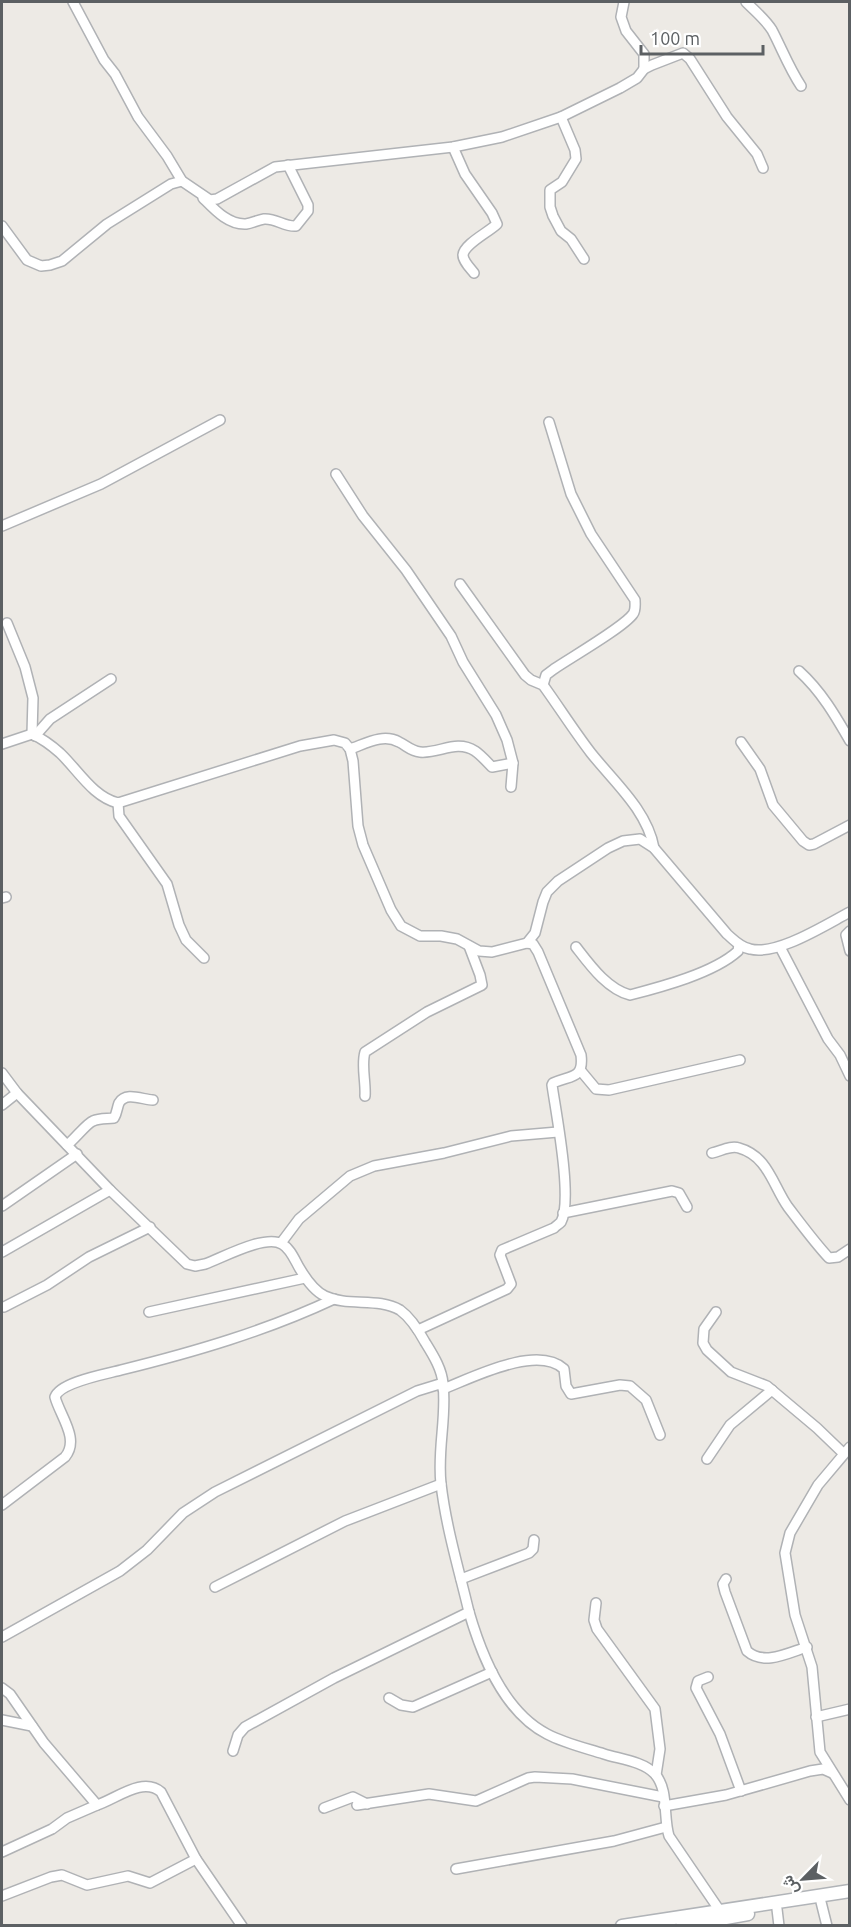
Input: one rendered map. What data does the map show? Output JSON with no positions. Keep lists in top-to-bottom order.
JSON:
{
  "scale_bar": "100 m",
  "north": "bottom left"
}
